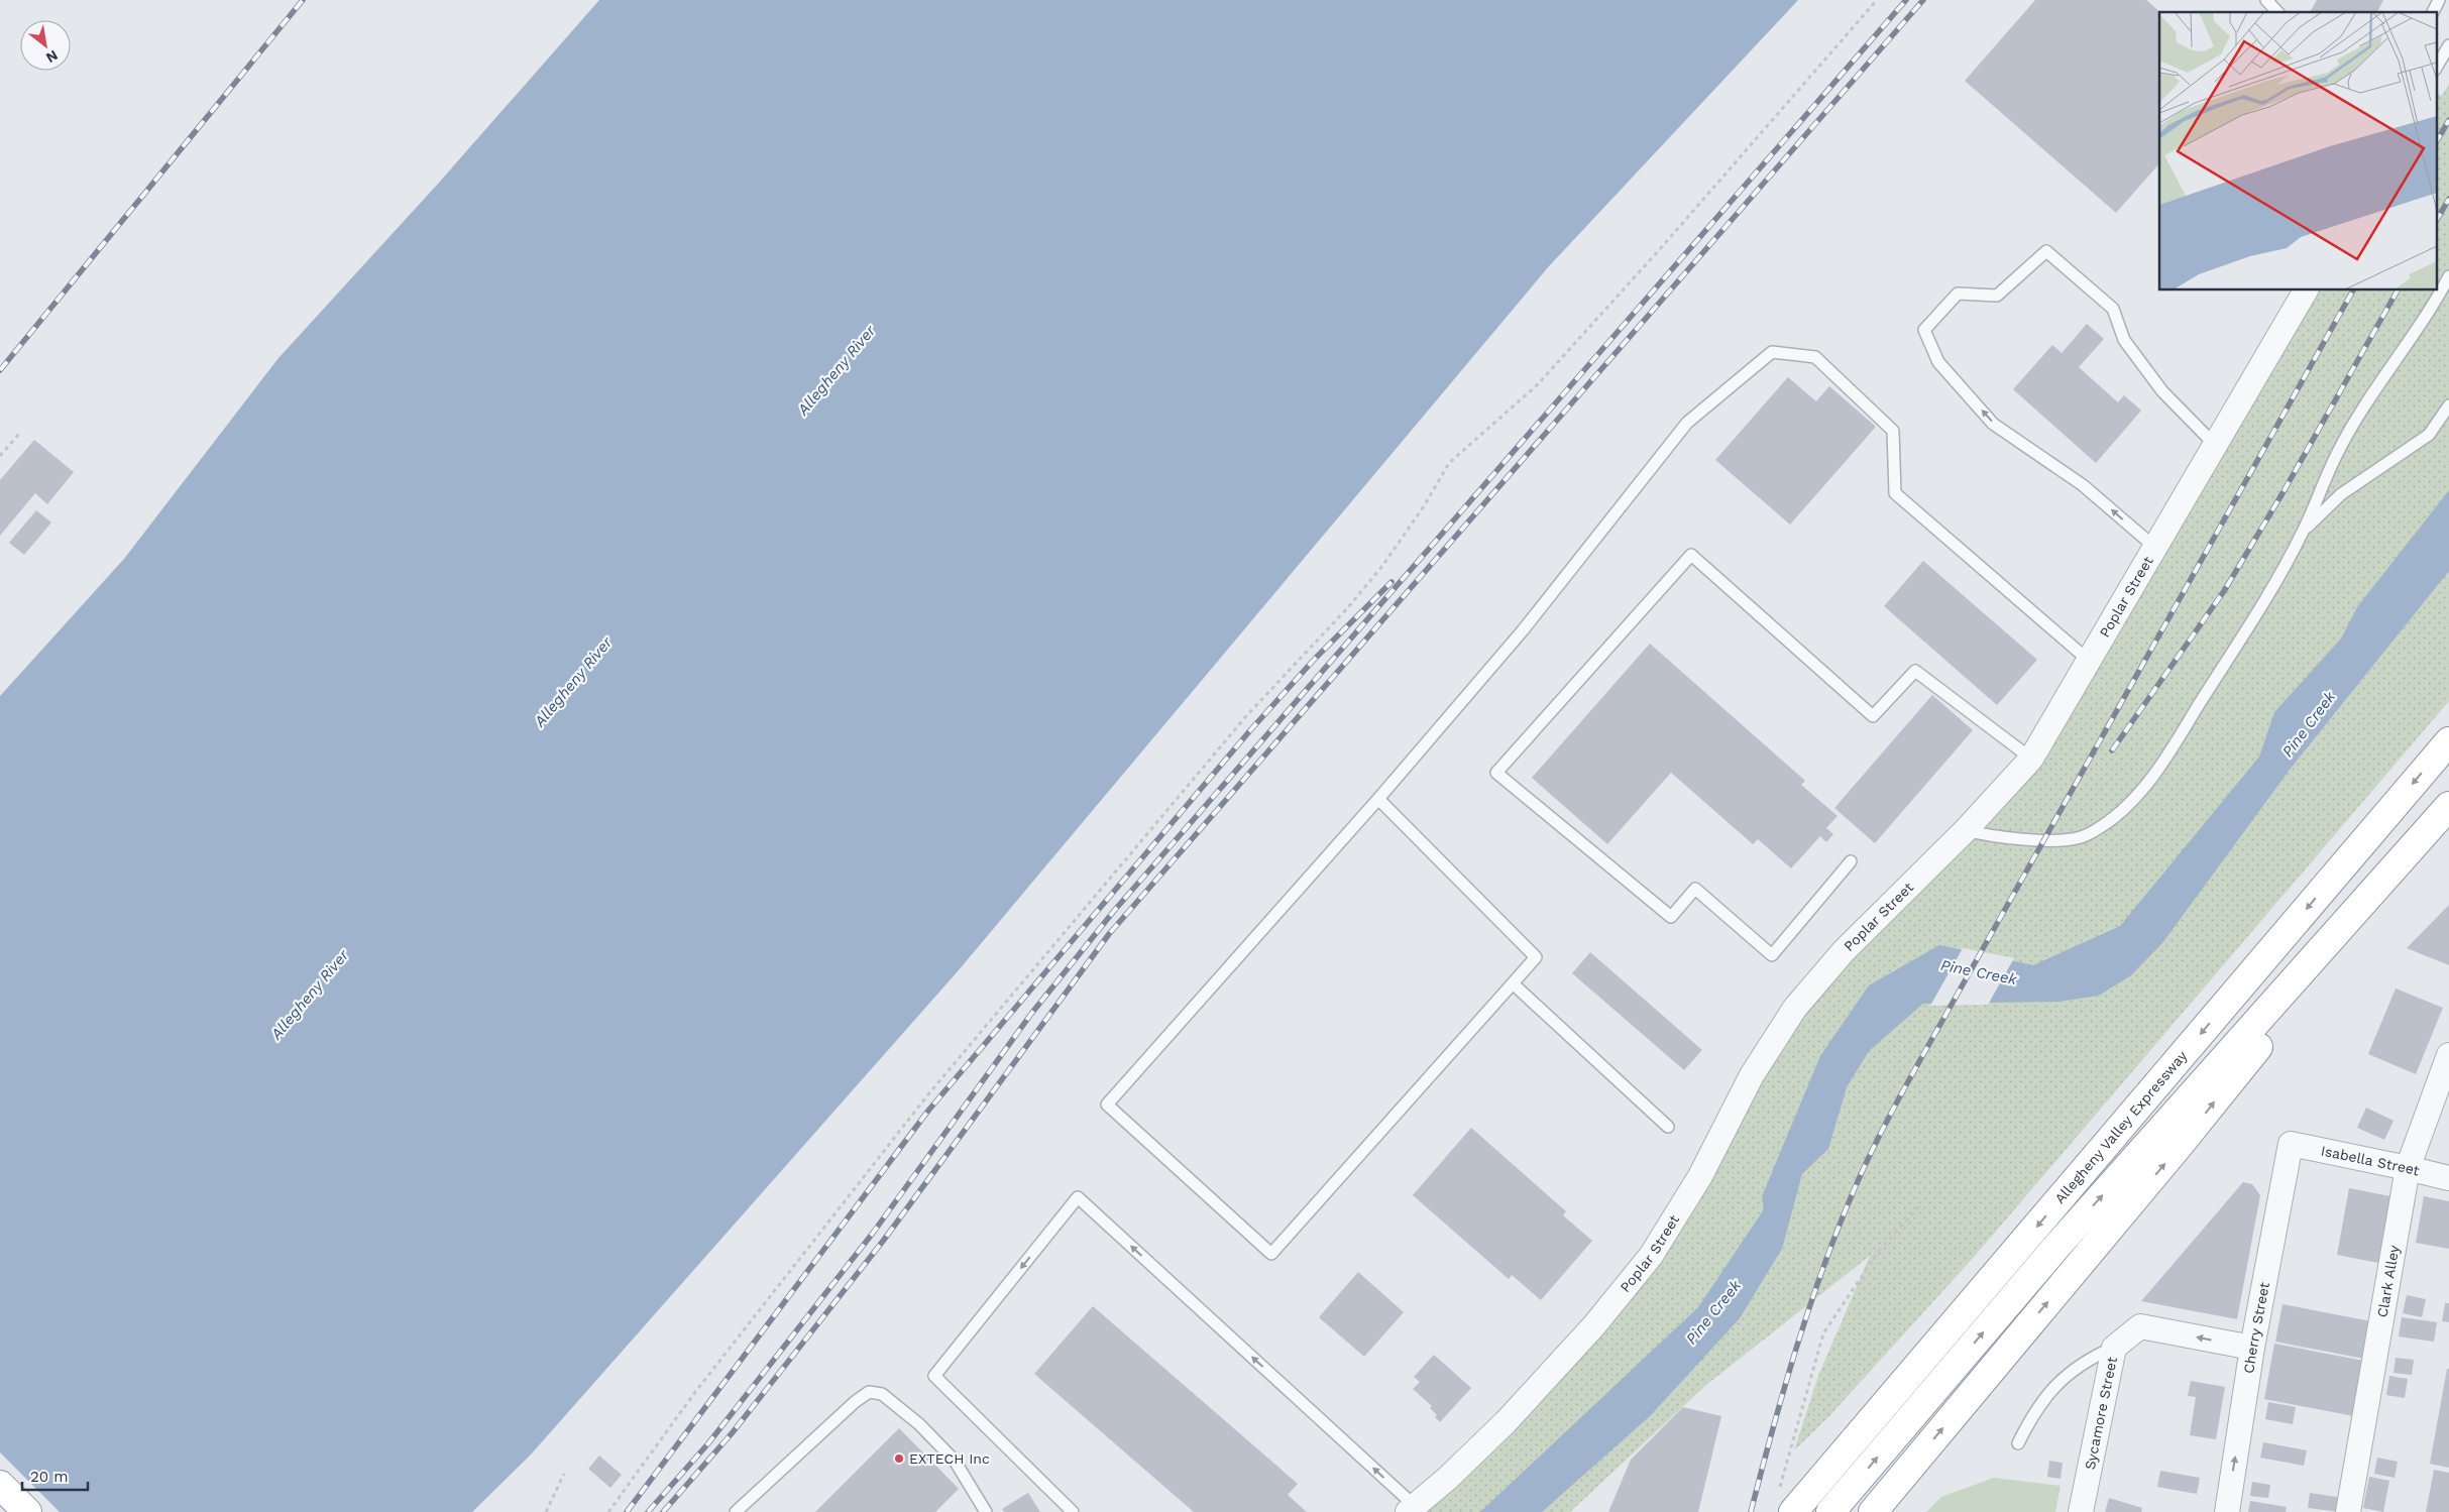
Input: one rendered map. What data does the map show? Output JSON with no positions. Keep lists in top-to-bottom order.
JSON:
{
  "streets": {
    "highway": ["Allegheny Valley Expressway"],
    "street": [
      "Poplar Street",
      "Isabella Street",
      "Clark Alley",
      "Cherry Street",
      "Sycamore Street"
    ]
  },
  "crossings": [
    ["Isabella Street", "Clark Alley"],
    ["Isabella Street", "Cherry Street"],
    ["Cherry Street", "Sycamore Street"]
  ],
  "one_way": ["Cherry Street", "Sycamore Street"],
  "water": ["Allegheny River", "Pine Creek"],
  "places": ["EXTECH Inc"],
  "scale_bar": "20 m",
  "north": "bottom right"
}
